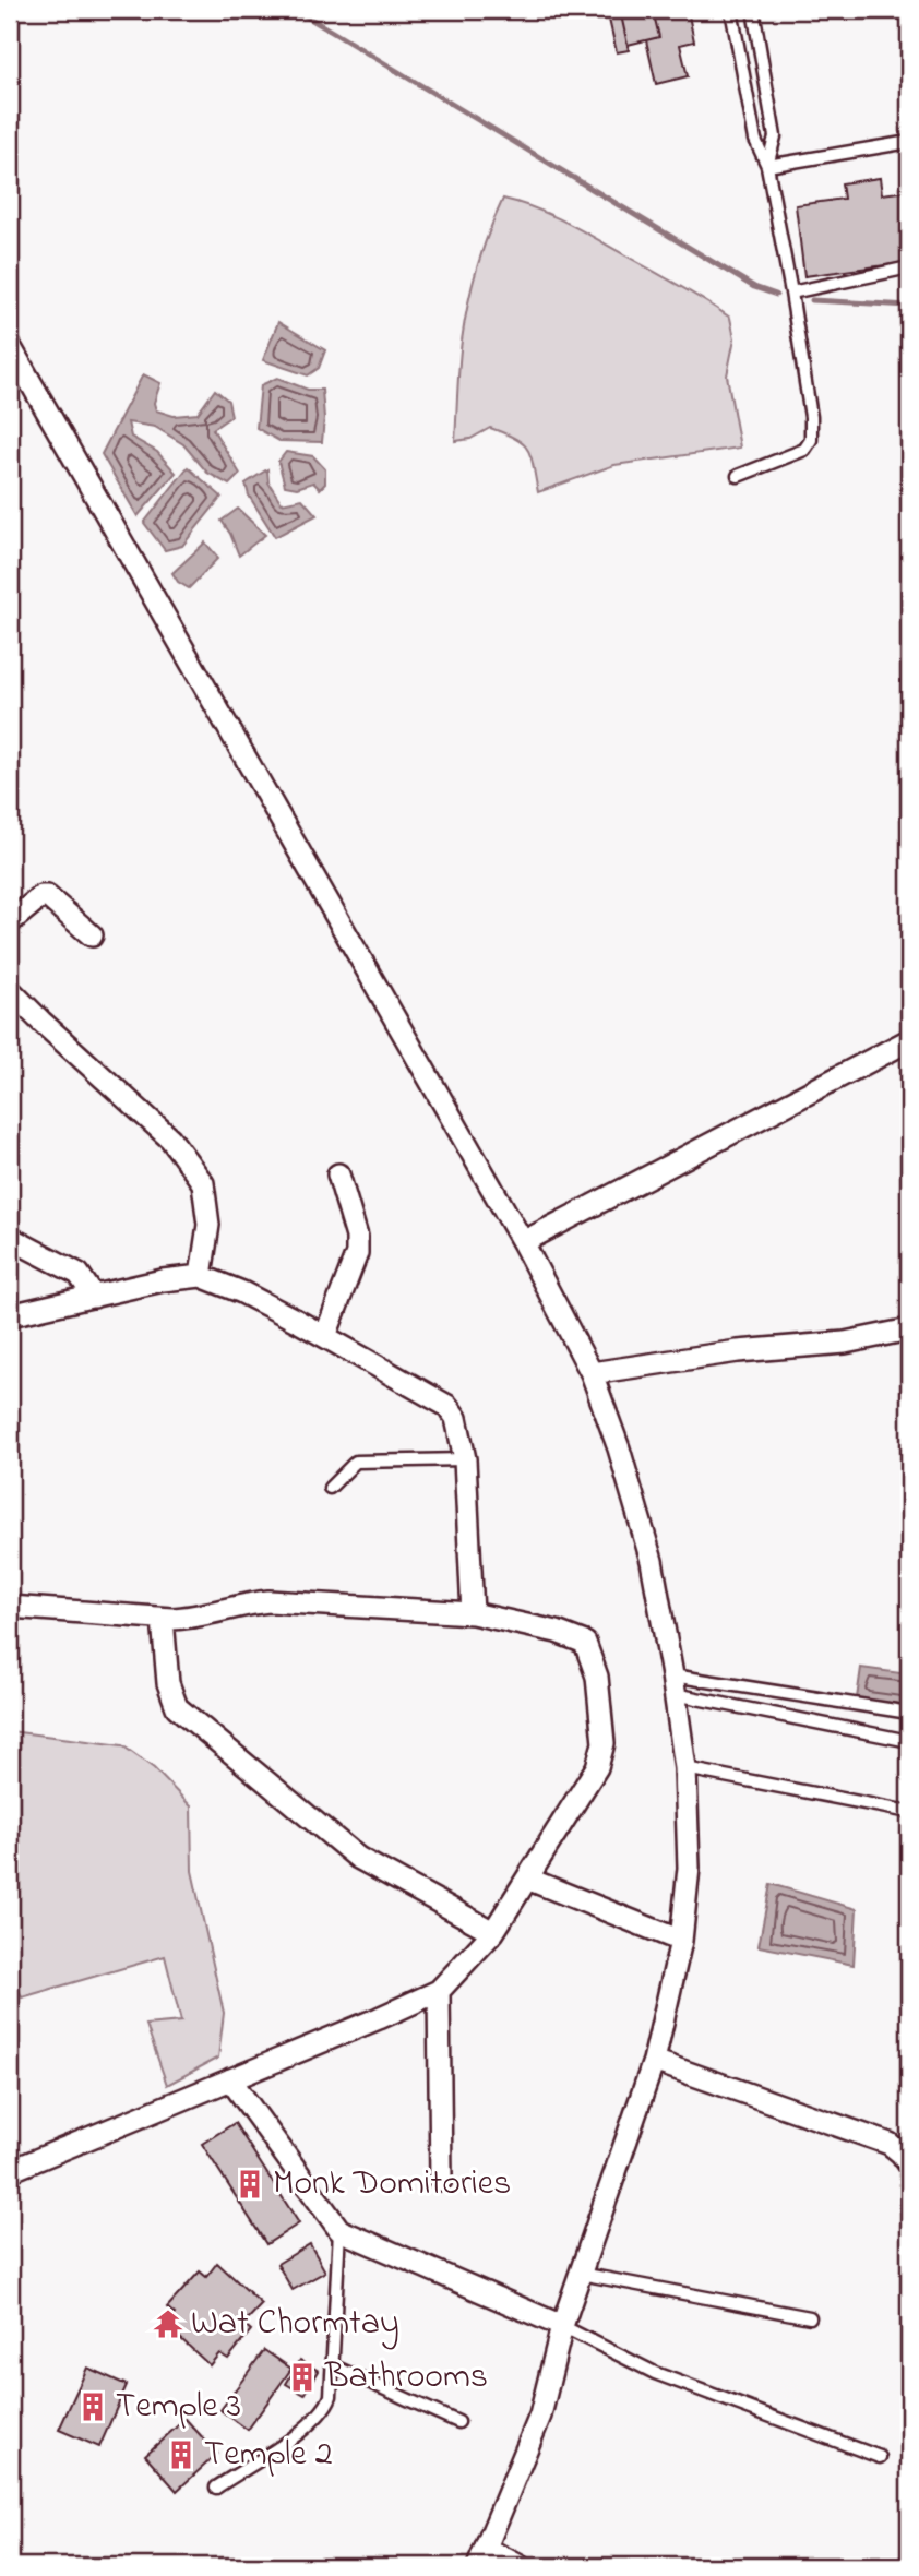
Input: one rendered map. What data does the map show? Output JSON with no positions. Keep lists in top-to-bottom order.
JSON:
{
  "places": {
    "building": [
      "Monk Domitories",
      "Bathrooms",
      "Temple 3",
      "Temple 2"
    ],
    "temple": ["Wat Chormtay"]
  }
}
